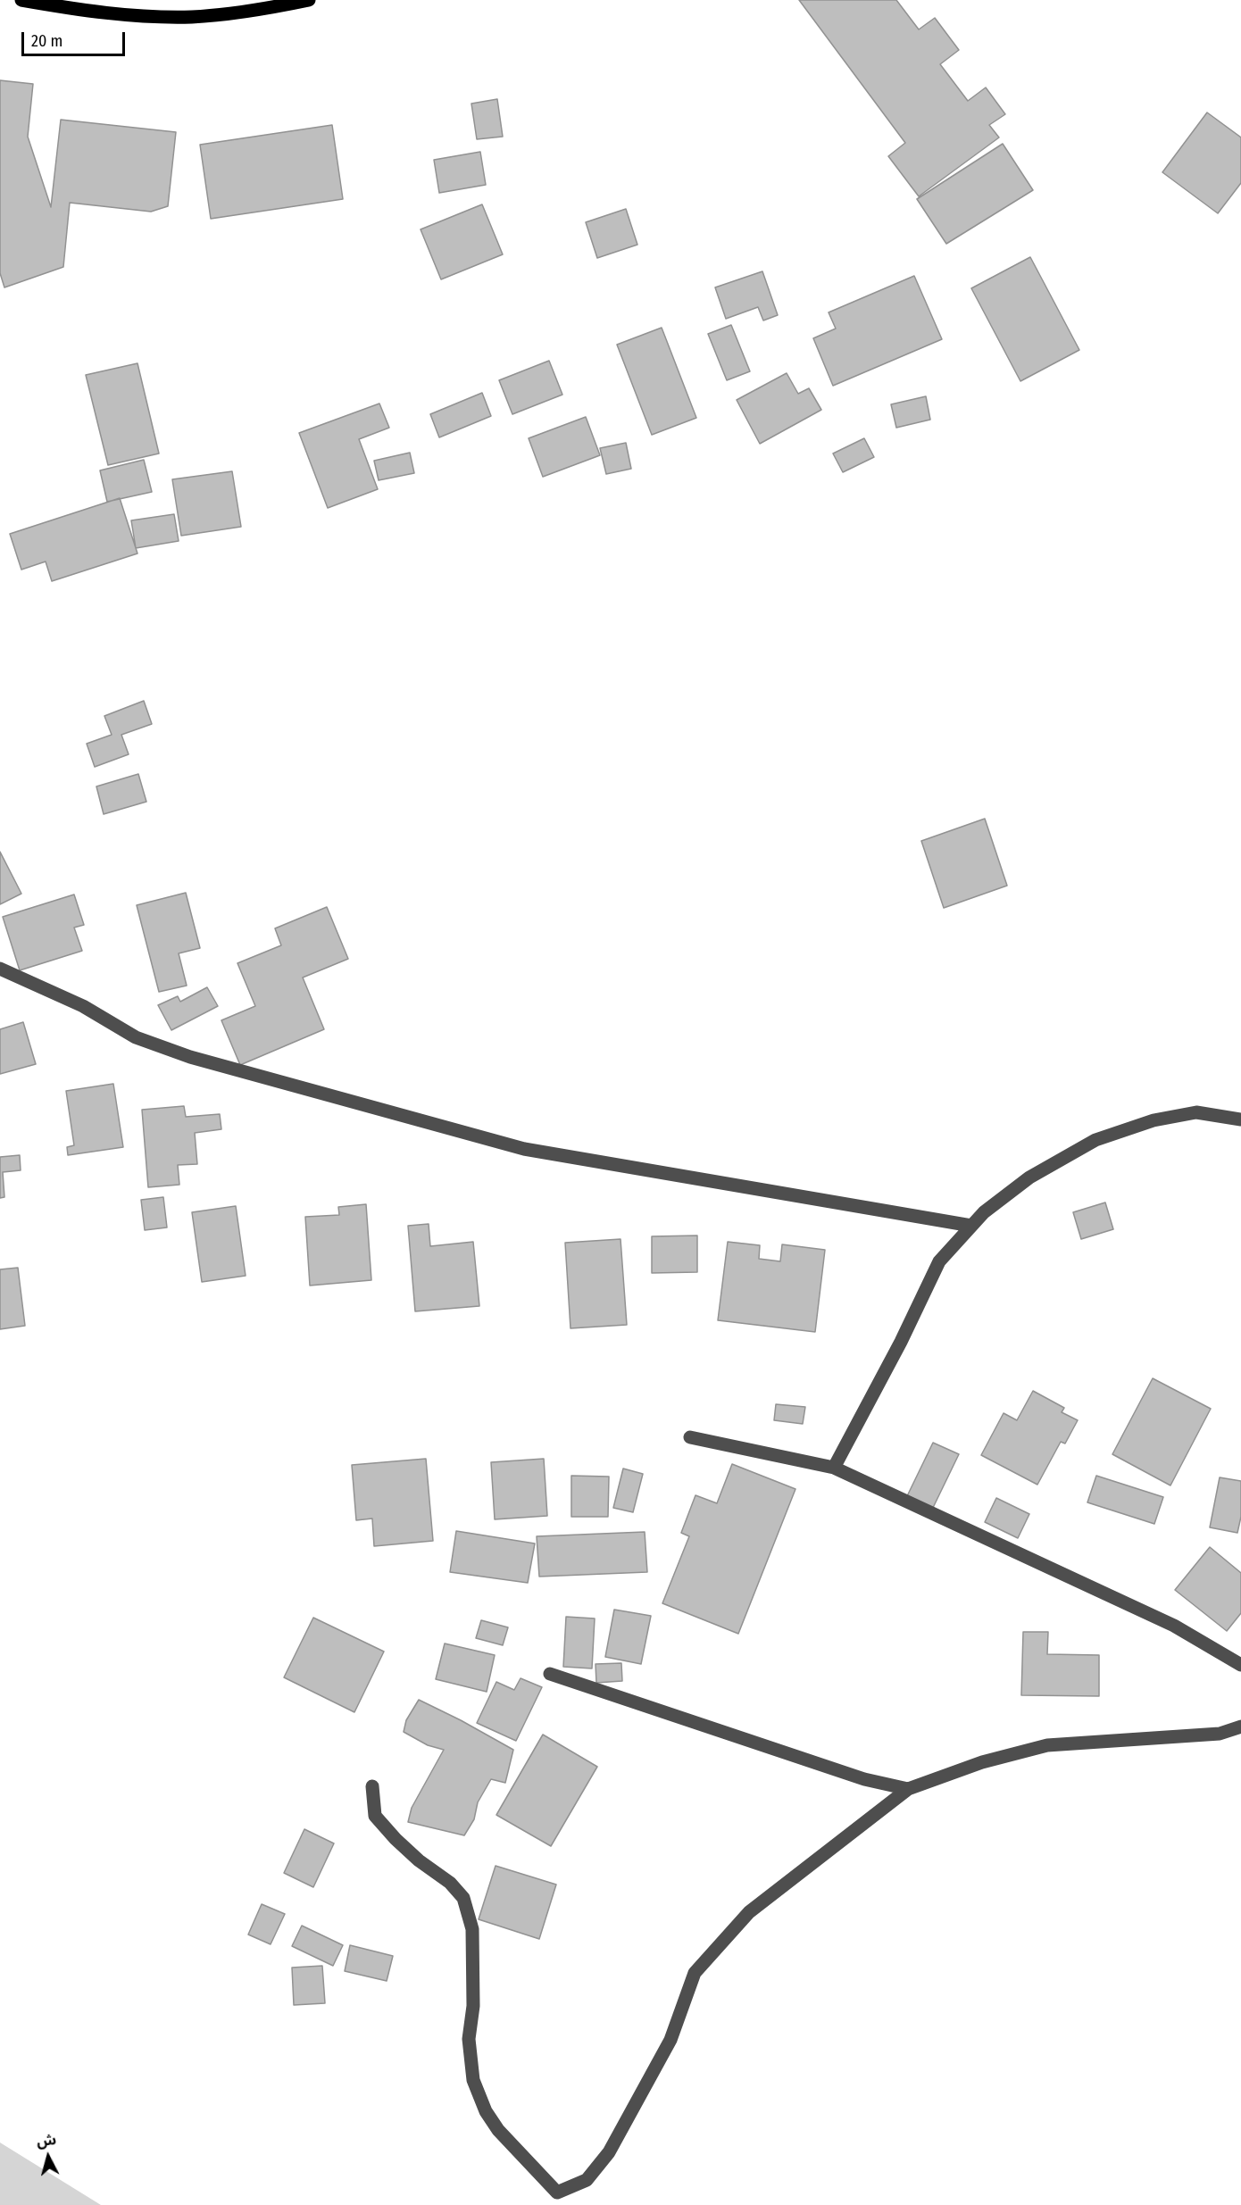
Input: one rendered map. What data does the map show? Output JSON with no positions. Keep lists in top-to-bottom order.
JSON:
{
  "scale_bar": "20 m",
  "north": "top"
}
